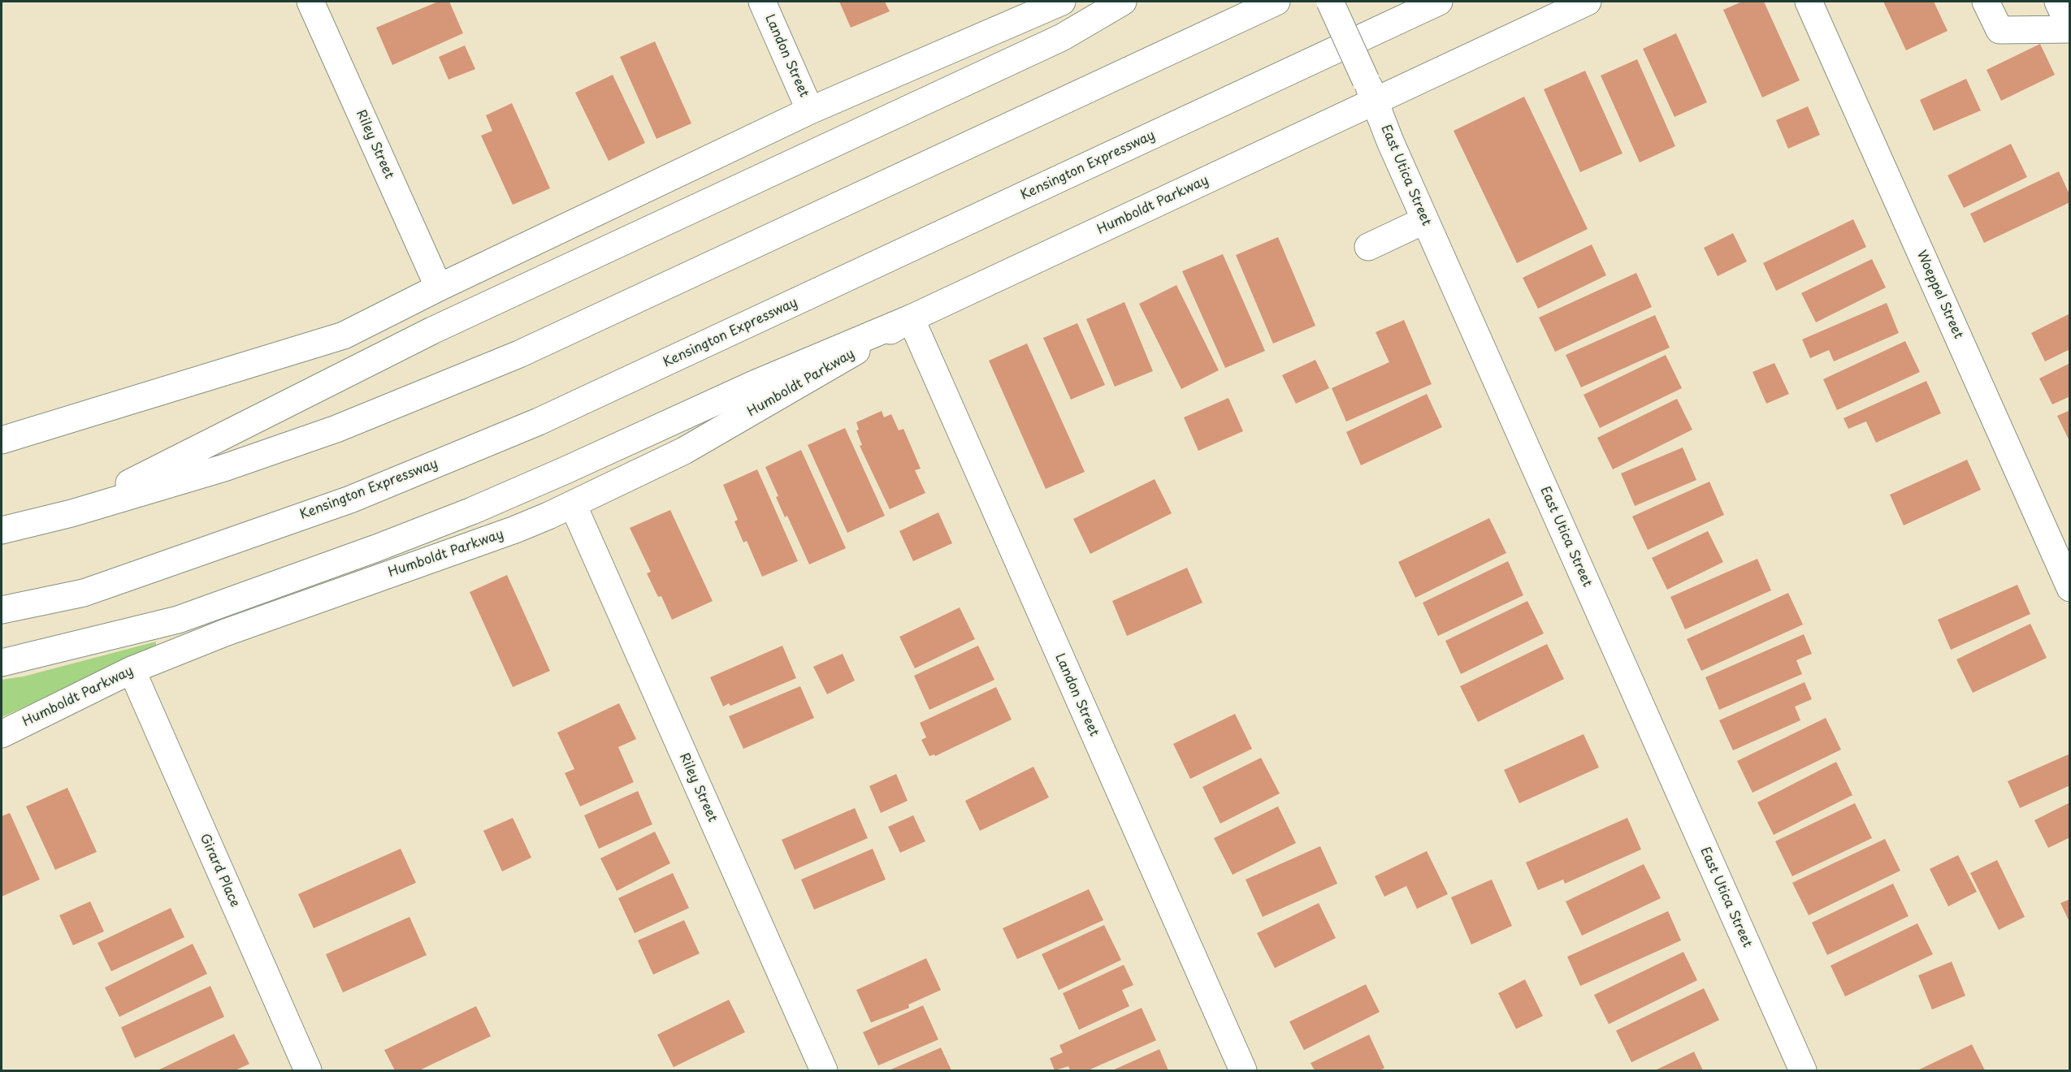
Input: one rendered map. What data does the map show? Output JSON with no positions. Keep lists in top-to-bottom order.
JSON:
{
  "streets": {
    "main road": [
      "Landon Street",
      "Riley Street",
      "Kensington Expressway",
      "East Utica Street",
      "Humboldt Parkway",
      "Woeppel Street",
      "Girard Place"
    ]
  },
  "crossings": [
    ["Landon Street", "Humboldt Parkway"],
    ["Riley Street", "Humboldt Parkway"],
    ["East Utica Street", "Humboldt Parkway"],
    ["Humboldt Parkway", "Girard Place"]
  ]
}
